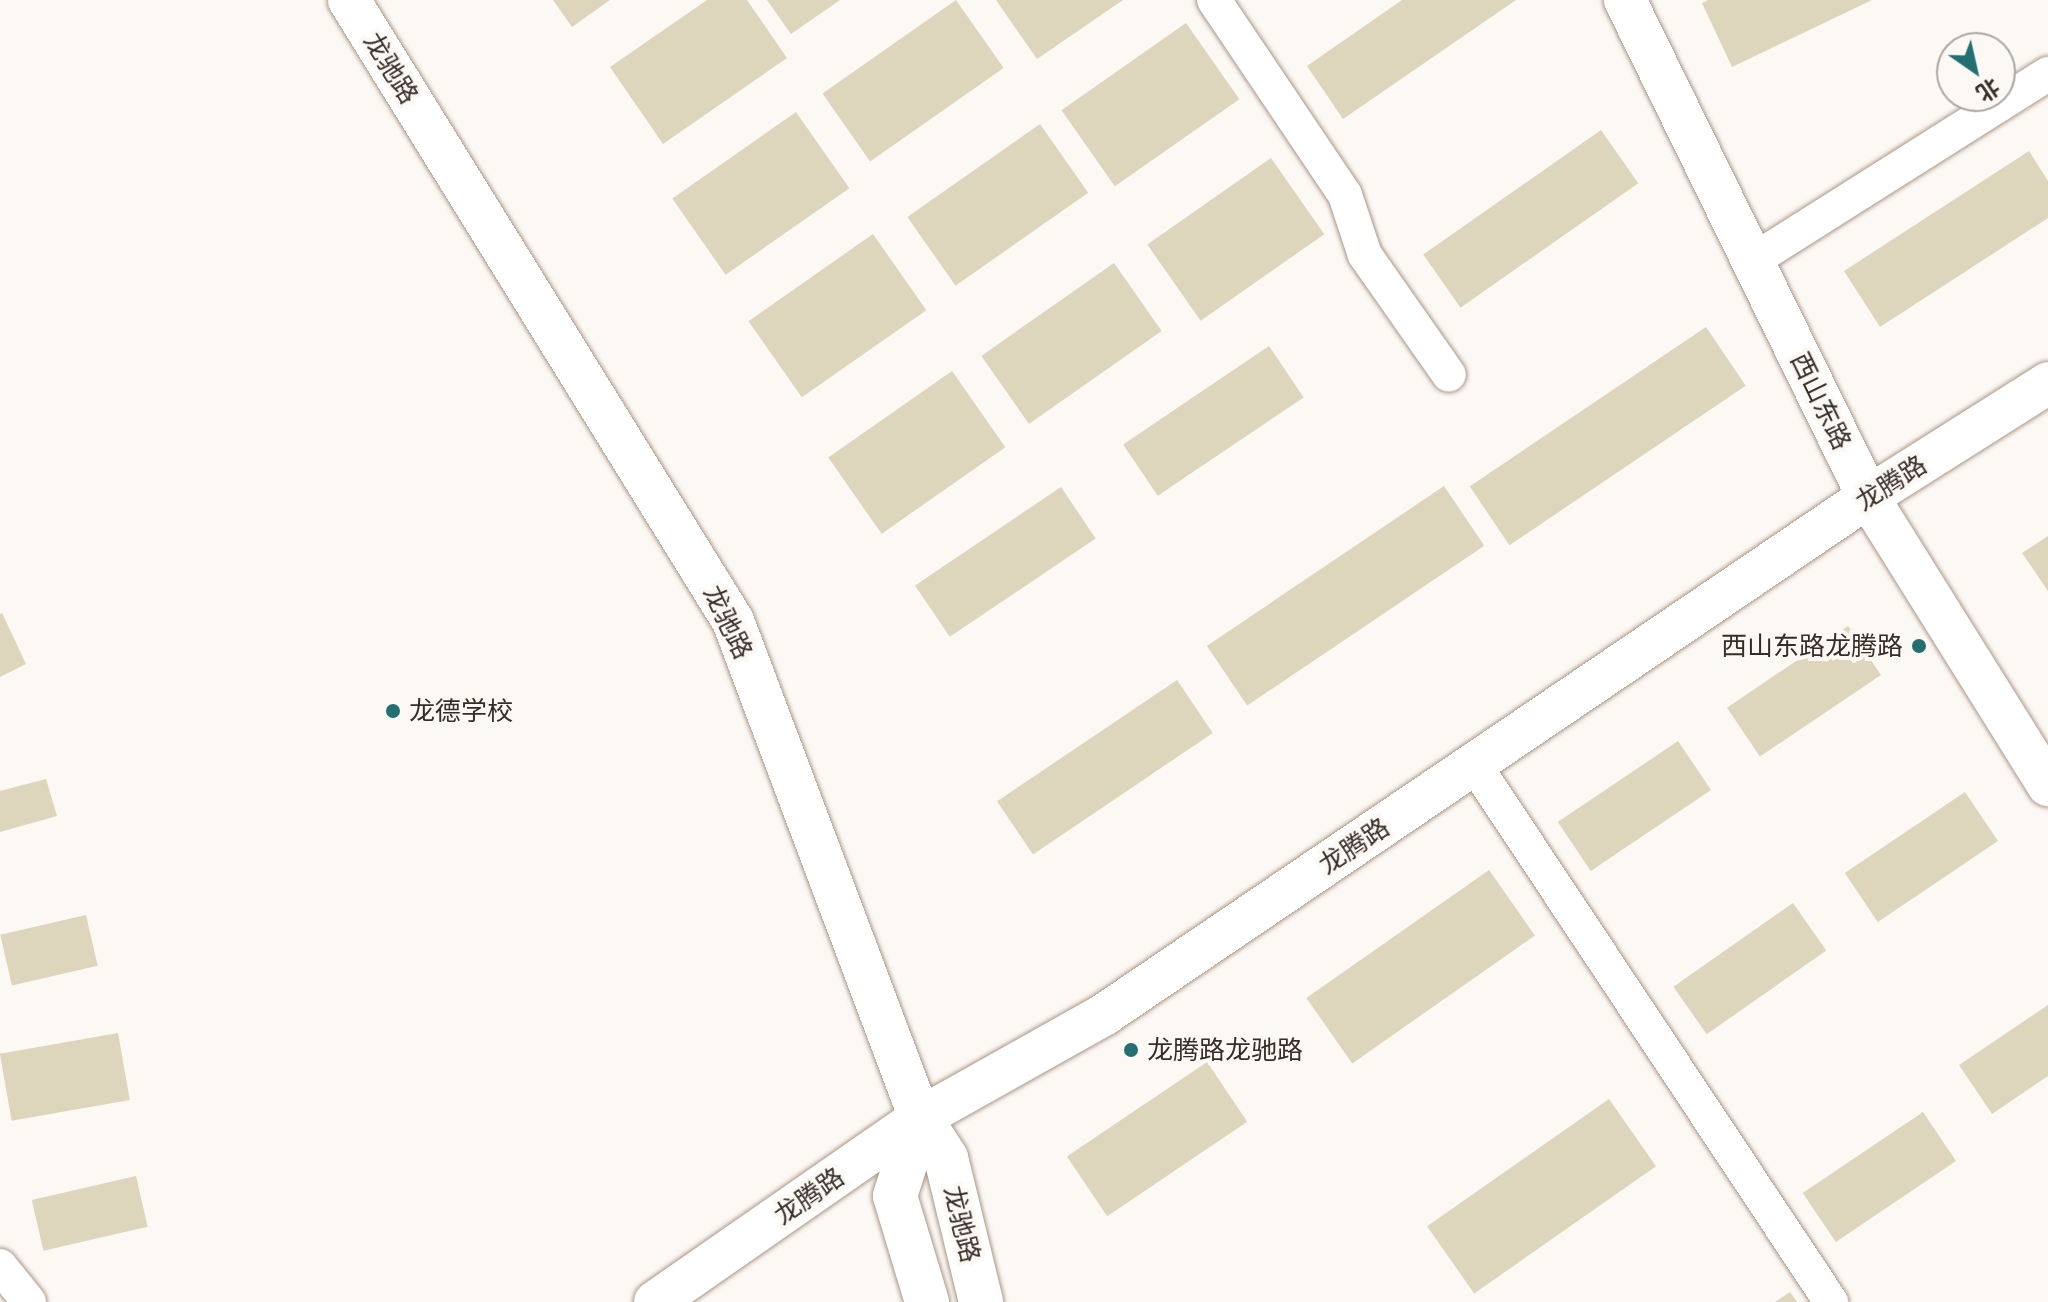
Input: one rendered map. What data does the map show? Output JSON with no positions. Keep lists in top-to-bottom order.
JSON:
{
  "streets": {
    "main road": ["龙驰路"],
    "street": ["西山东路", "龙腾路"]
  },
  "crossings": [
    ["龙驰路", "龙腾路"],
    ["西山东路", "龙腾路"]
  ],
  "places": ["西山东路龙腾路", "龙德学校", "龙腾路龙驰路"],
  "north": "bottom right"
}
